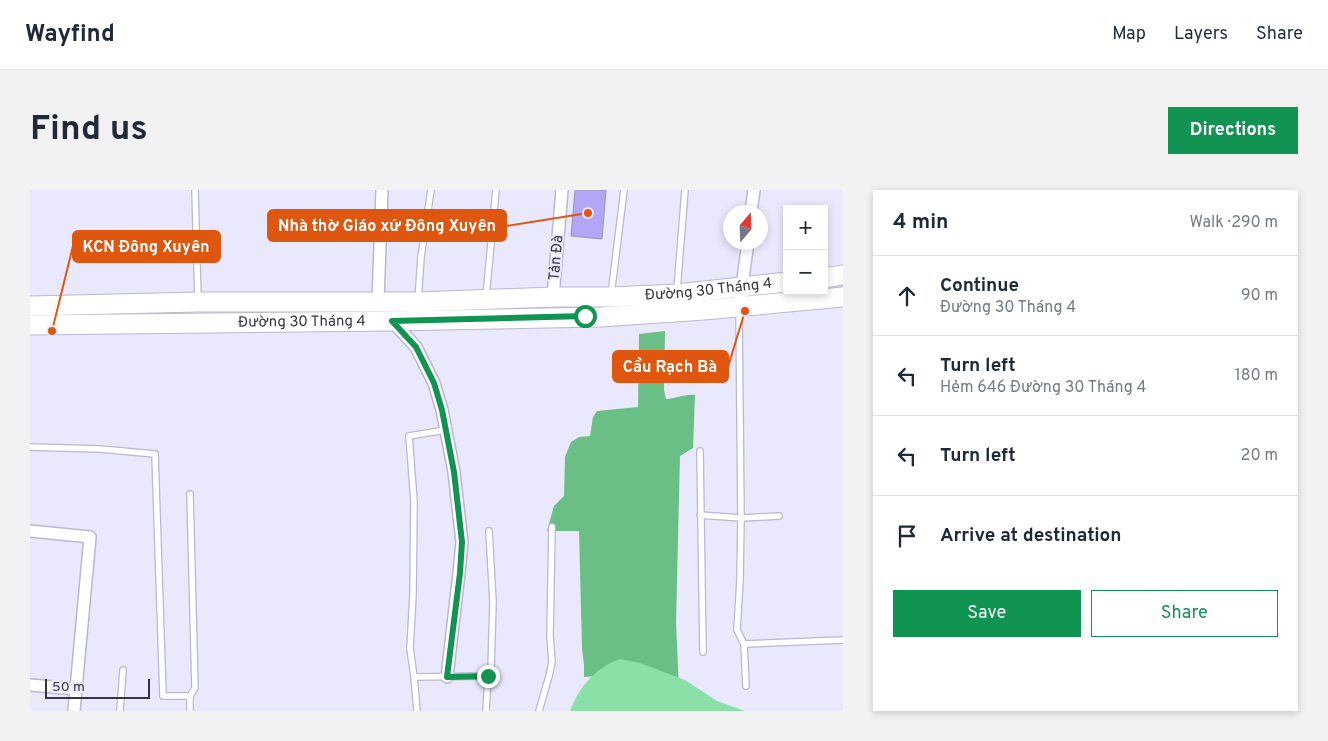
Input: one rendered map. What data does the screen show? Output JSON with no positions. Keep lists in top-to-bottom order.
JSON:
{
  "streets": {
    "main road": ["Đường 30 Tháng 4"],
    "street": ["Tản Đà"]
  },
  "crossings": [
    ["Tản Đà", "Đường 30 Tháng 4"]
  ],
  "places": ["Nhà thờ Giáo xứ Đông Xuyên", "Cầu Rạch Bà", "KCN Đông Xuyên"],
  "scale_bar": "50 m",
  "north": "top",
  "page": {
    "header": "Wayfind",
    "nav": ["Map", "Layers", "Share"],
    "buttons": [
      "Directions",
      ["Save", "Share"]
    ],
    "title": "Find us",
    "heading": ["4 min", "Walk · 290 m"],
    "map_buttons": ["+", "−"],
    "list": [
      ["Continue", "Đường 30 Tháng 4", "90 m"],
      ["Turn left", "Hẻm 646 Đường 30 Tháng 4", "180 m"],
      ["Turn left", "20 m"],
      "Arrive at destination"
    ],
    "scale": "50 m"
  }
}
